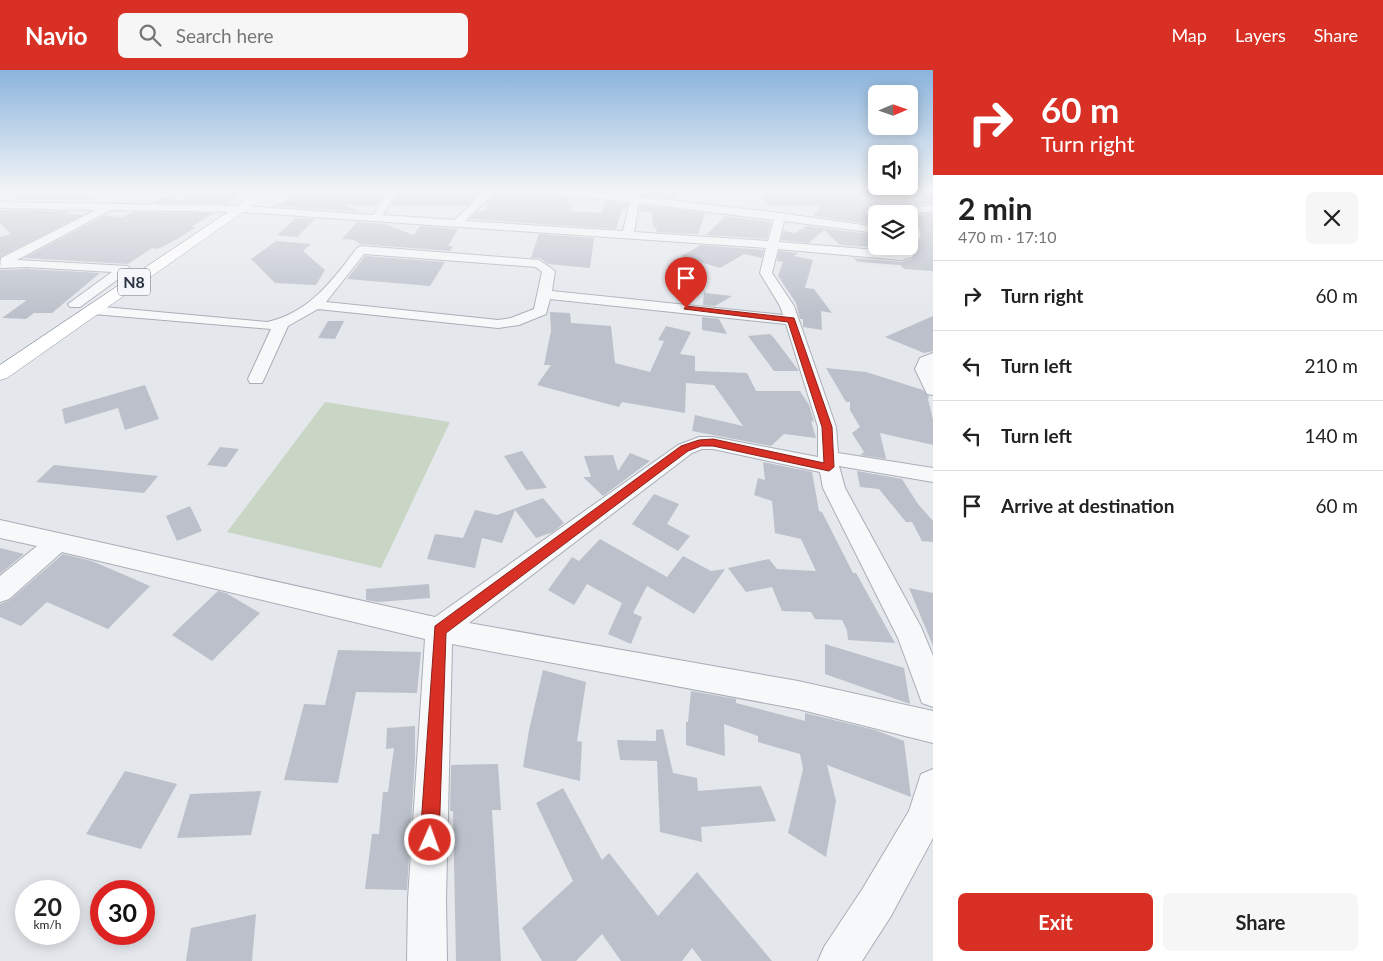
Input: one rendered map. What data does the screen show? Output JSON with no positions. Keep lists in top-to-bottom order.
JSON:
{
  "streets": {
    "highway": ["N8"]
  },
  "north": "right",
  "page": {
    "header": "Navio",
    "search": "Search here",
    "nav": ["Map", "Layers", "Share"],
    "turn": ["60 m", "Turn right"],
    "heading": ["2 min", "470 m · 17:10"],
    "list": [
      {
        "name": "Turn right",
        "value": "60 m"
      },
      {
        "name": "Turn left",
        "value": "210 m"
      },
      {
        "name": "Turn left",
        "value": "140 m"
      },
      {
        "name": "Arrive at destination",
        "value": "60 m"
      }
    ],
    "speed": "20 km/h",
    "limit": "30",
    "buttons": ["Exit", "Share"]
  }
}
